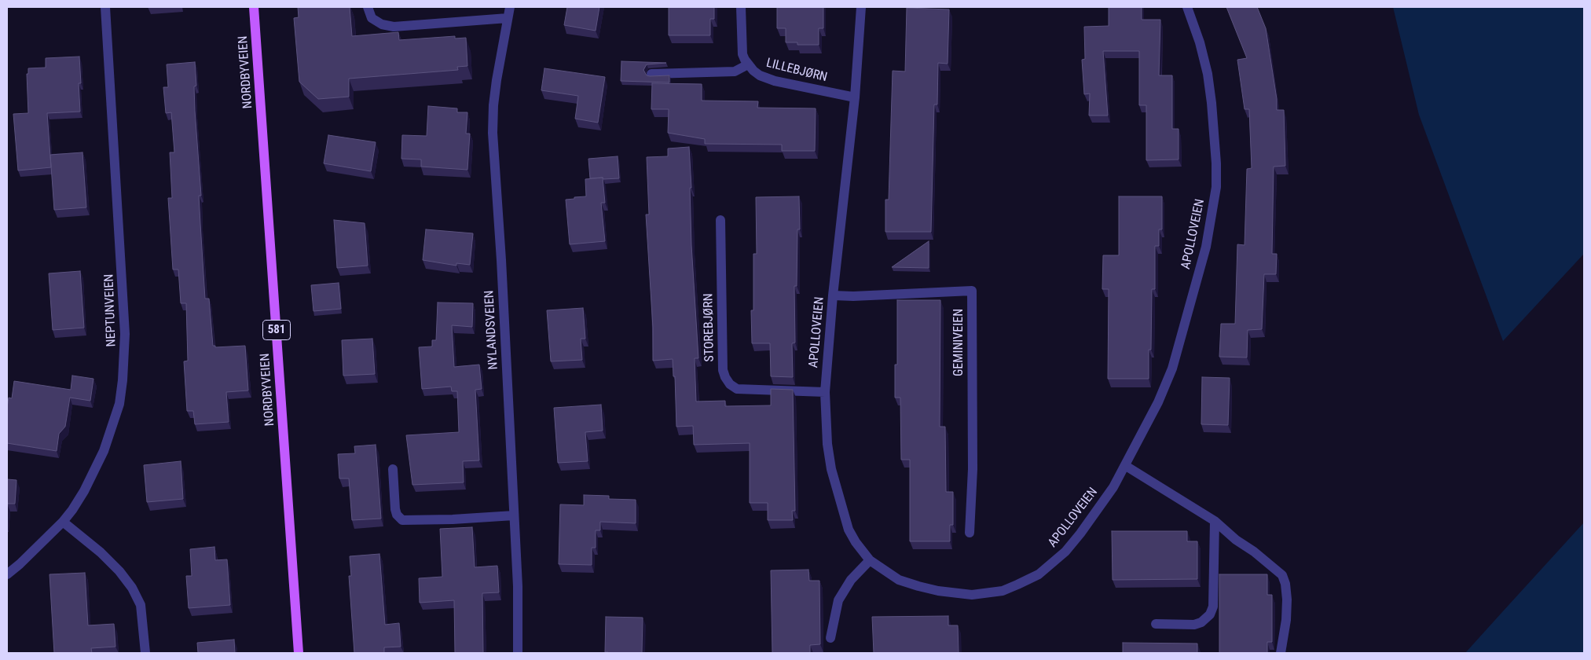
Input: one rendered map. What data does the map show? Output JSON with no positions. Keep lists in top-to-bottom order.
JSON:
{
  "streets": {
    "main road": ["NORDBYVEIEN", "581"],
    "street": [
      "LILLEBJØRN",
      "APOLLOVEIEN",
      "NEPTUNVEIEN",
      "STOREBJØRN",
      "NYLANDSVEIEN",
      "GEMINIVEIEN"
    ]
  },
  "crossings": [
    ["LILLEBJØRN", "APOLLOVEIEN"],
    ["APOLLOVEIEN", "STOREBJØRN"],
    ["APOLLOVEIEN", "GEMINIVEIEN"]
  ]
}
